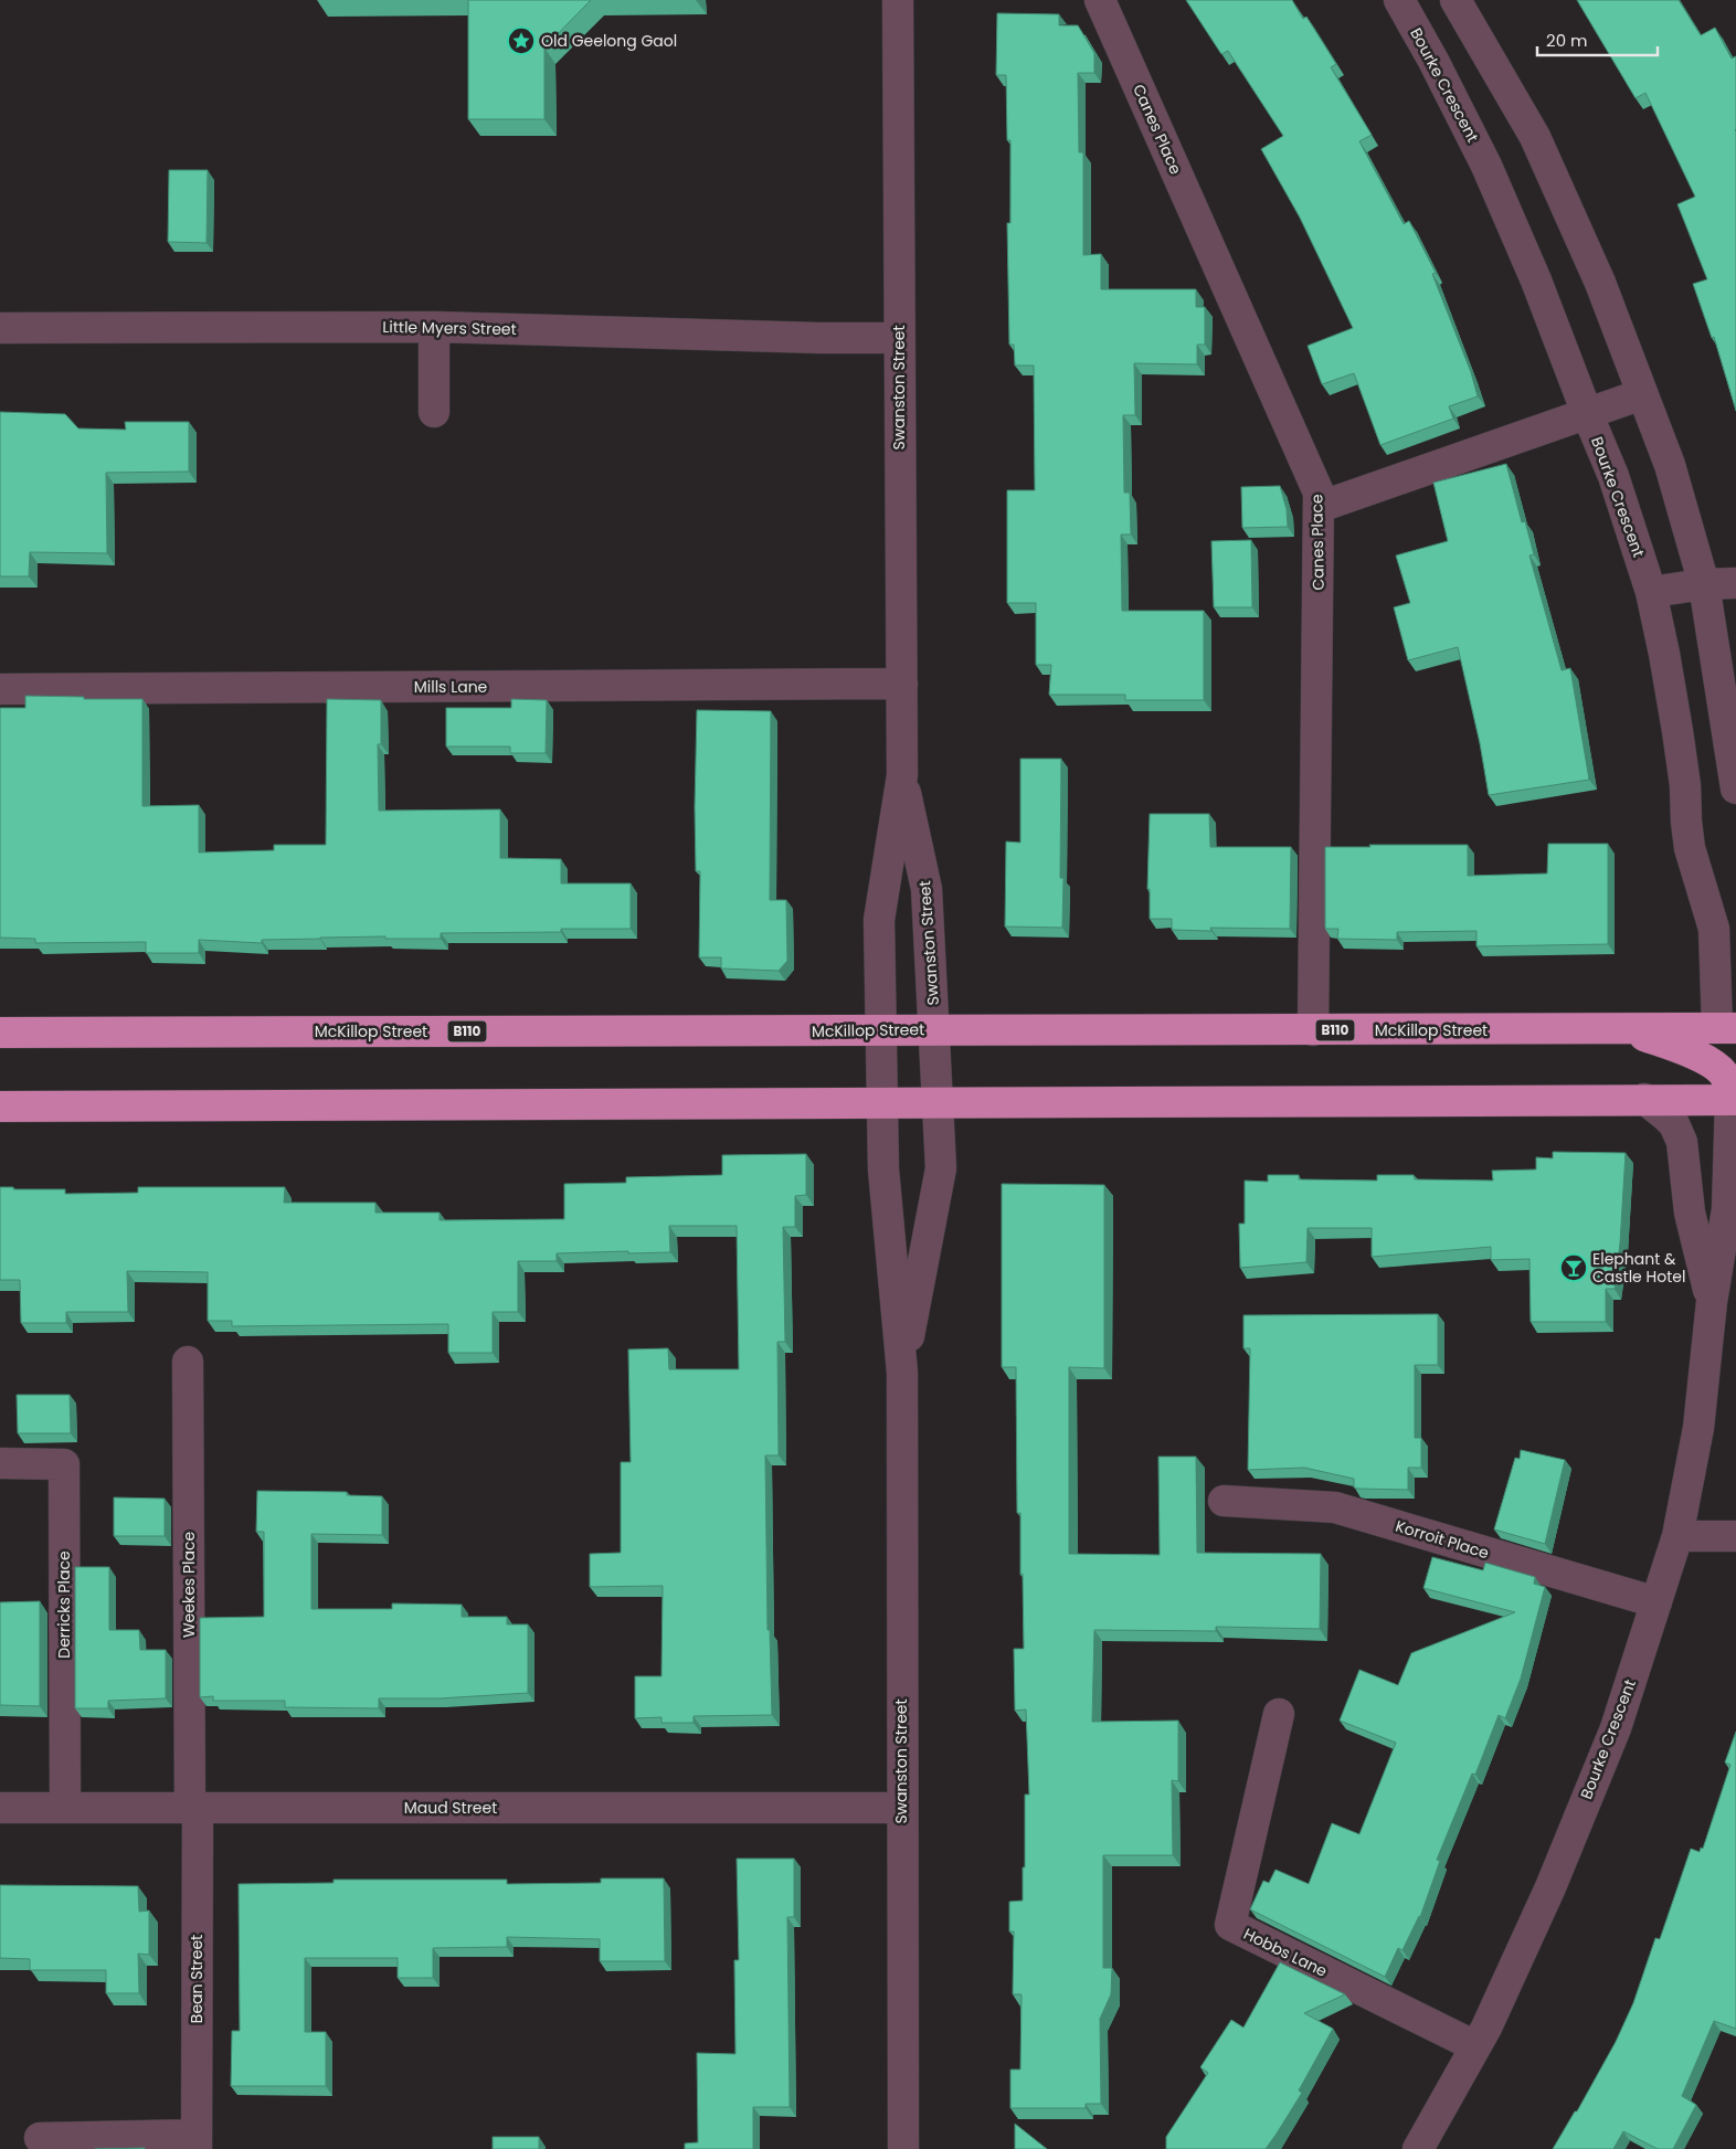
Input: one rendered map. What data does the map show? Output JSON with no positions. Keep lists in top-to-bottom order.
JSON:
{
  "streets": {
    "highway": ["McKillop Street", "B110"],
    "street": [
      "Bourke Crescent",
      "Canes Place",
      "Little Myers Street",
      "Swanston Street",
      "Mills Lane",
      "Korroit Place",
      "Weekes Place",
      "Derricks Place",
      "Maud Street",
      "Hobbs Lane",
      "Bean Street"
    ]
  },
  "crossings": [
    ["Bourke Crescent", "McKillop Street"],
    ["Bourke Crescent", "Korroit Place"],
    ["Bourke Crescent", "Hobbs Lane"],
    ["Canes Place", "McKillop Street"],
    ["Little Myers Street", "Swanston Street"],
    ["Swanston Street", "Mills Lane"],
    ["Swanston Street", "McKillop Street"],
    ["Swanston Street", "Maud Street"],
    ["Weekes Place", "Maud Street"],
    ["Weekes Place", "Bean Street"],
    ["Derricks Place", "Maud Street"],
    ["Maud Street", "Bean Street"]
  ],
  "places": {
    "place": ["Old Geelong Gaol"],
    "bar": ["Elephant & Castle Hotel"]
  },
  "scale_bar": "20 m"
}
